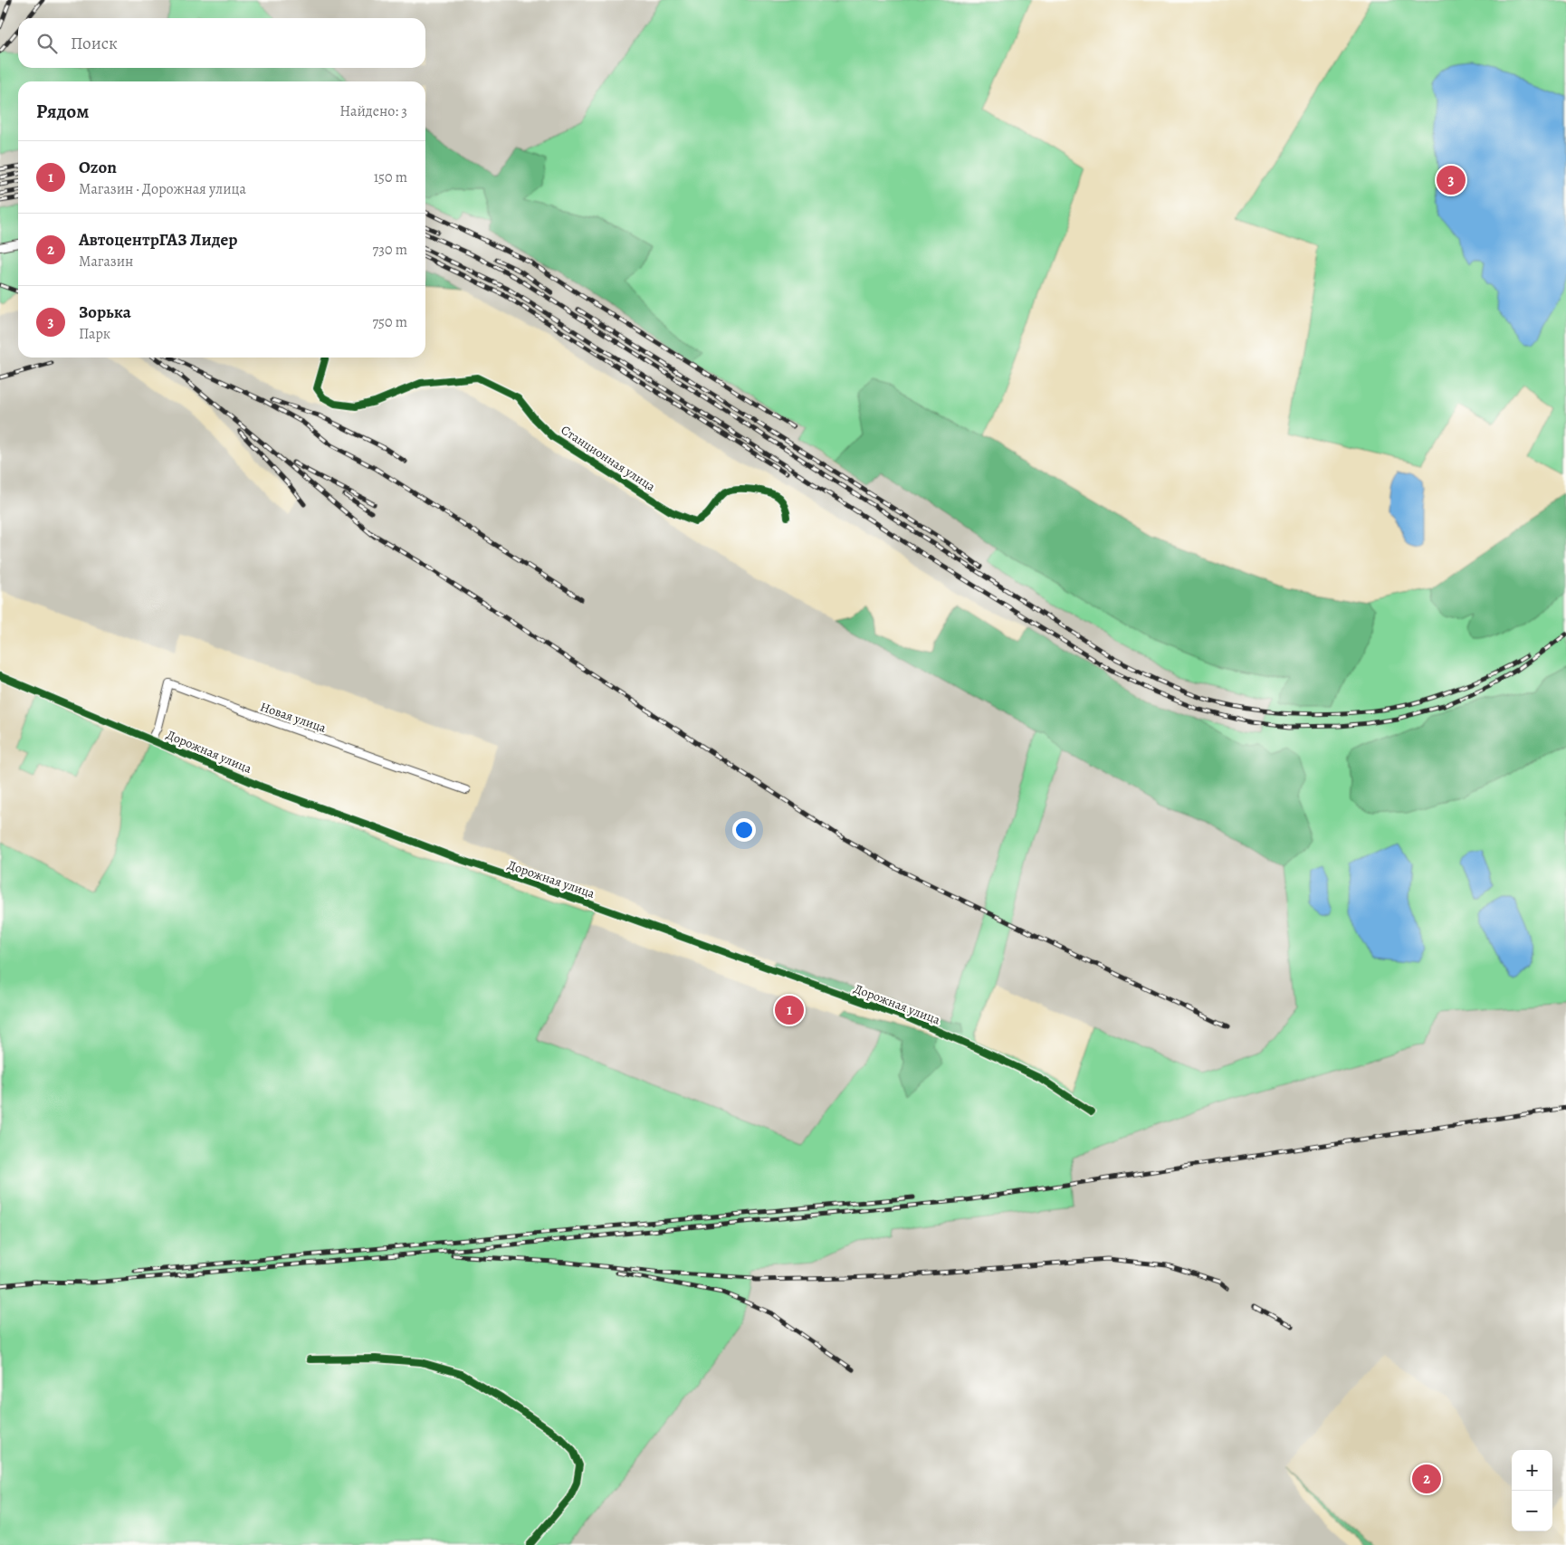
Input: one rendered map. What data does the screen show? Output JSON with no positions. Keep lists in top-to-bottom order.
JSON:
{
  "streets": {
    "street": ["Станционная улица", "Новая улица", "Дорожная улица"]
  },
  "crossings": [
    ["Новая улица", "Дорожная улица"]
  ],
  "page": {
    "search": "Поиск",
    "heading": ["Рядом", "Найдено: 3"],
    "list": [
      {
        "mark": "1",
        "name": "Ozon",
        "note": "Магазин · Дорожная улица",
        "value": "150 m"
      },
      {
        "mark": "2",
        "name": "АвтоцентрГАЗ Лидер",
        "note": "Магазин",
        "value": "730 m"
      },
      {
        "mark": "3",
        "name": "Зорька",
        "note": "Парк",
        "value": "750 m"
      }
    ],
    "pins": ["3", "1", "2"],
    "map_buttons": ["+", "−"]
  }
}
